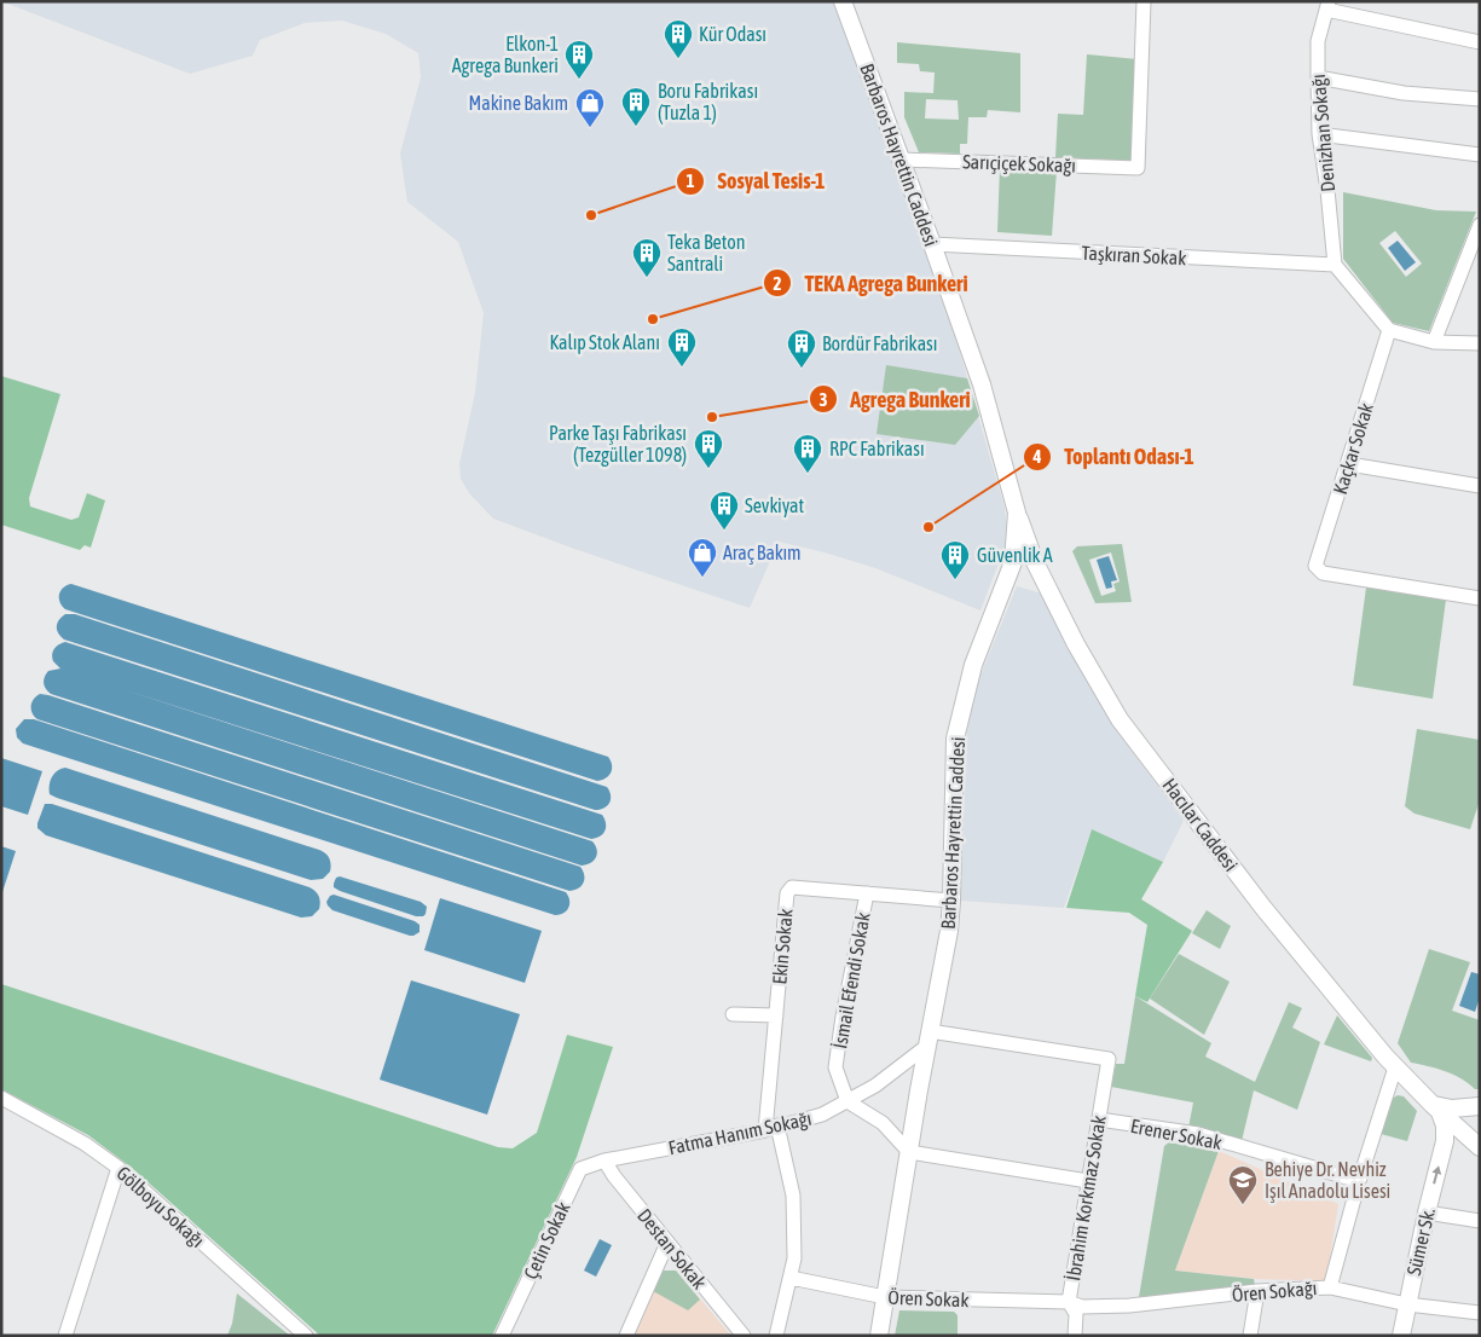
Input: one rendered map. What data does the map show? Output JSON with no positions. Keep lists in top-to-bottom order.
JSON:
{
  "streets": {
    "street": [
      "Denizhan Sokağı",
      "Barbaros Hayrettin Caddesi",
      "Sarıçiçek Sokağı",
      "Taşkıran Sokak",
      "Kaçkar Sokak",
      "Hacılar Caddesi",
      "Ekin Sokak",
      "İsmail Efendi Sokak",
      "Fatma Hanım Sokağı",
      "Erener Sokak",
      "İbrahim Korkmaz Sokak",
      "Gölboyu Sokağı",
      "Çetin Sokak",
      "Sümer Sk.",
      "Destan Sokak",
      "Ören Sokağı",
      "Ören Sokak"
    ]
  },
  "crossings": [
    ["Denizhan Sokağı", "Taşkıran Sokak"],
    ["Barbaros Hayrettin Caddesi", "Sarıçiçek Sokağı"],
    ["Barbaros Hayrettin Caddesi", "Taşkıran Sokak"],
    ["Barbaros Hayrettin Caddesi", "Hacılar Caddesi"],
    ["Barbaros Hayrettin Caddesi", "Ekin Sokak"],
    ["Barbaros Hayrettin Caddesi", "Fatma Hanım Sokağı"],
    ["Barbaros Hayrettin Caddesi", "İbrahim Korkmaz Sokak"],
    ["Barbaros Hayrettin Caddesi", "Ören Sokak"],
    ["Hacılar Caddesi", "Sümer Sk."],
    ["Ekin Sokak", "İsmail Efendi Sokak"],
    ["Ekin Sokak", "Fatma Hanım Sokağı"],
    ["Ekin Sokak", "Ören Sokak"],
    ["İsmail Efendi Sokak", "Fatma Hanım Sokağı"],
    ["Fatma Hanım Sokağı", "İbrahim Korkmaz Sokak"],
    ["Fatma Hanım Sokağı", "Çetin Sokak"],
    ["Fatma Hanım Sokağı", "Destan Sokak"],
    ["Erener Sokak", "İbrahim Korkmaz Sokak"],
    ["İbrahim Korkmaz Sokak", "Ören Sokağı"],
    ["İbrahim Korkmaz Sokak", "Ören Sokak"],
    ["Çetin Sokak", "Destan Sokak"],
    ["Sümer Sk.", "Ören Sokağı"],
    ["Ören Sokağı", "Ören Sokak"]
  ],
  "places": {
    "building": [
      "Kür Odası",
      "Elkon-1 Agrega Bunkeri",
      "Boru Fabrikası (Tuzla 1)",
      "Teka Beton Santrali",
      "Kalıp Stok Alanı",
      "Bordür Fabrikası",
      "Parke Taşı Fabrikası (Tezgüller 1098)",
      "RPC Fabrikası",
      "Sevkiyat",
      "Güvenlik A"
    ],
    "shop": ["Makine Bakım", "Araç Bakım"],
    "other": [
      "Sosyal Tesis-1",
      "TEKA Agrega Bunkeri",
      "Agrega Bunkeri",
      "Toplantı Odası-1"
    ],
    "school or university": ["Behiye Dr. Nevhiz Işıl Anadolu Lisesi"]
  }
}
